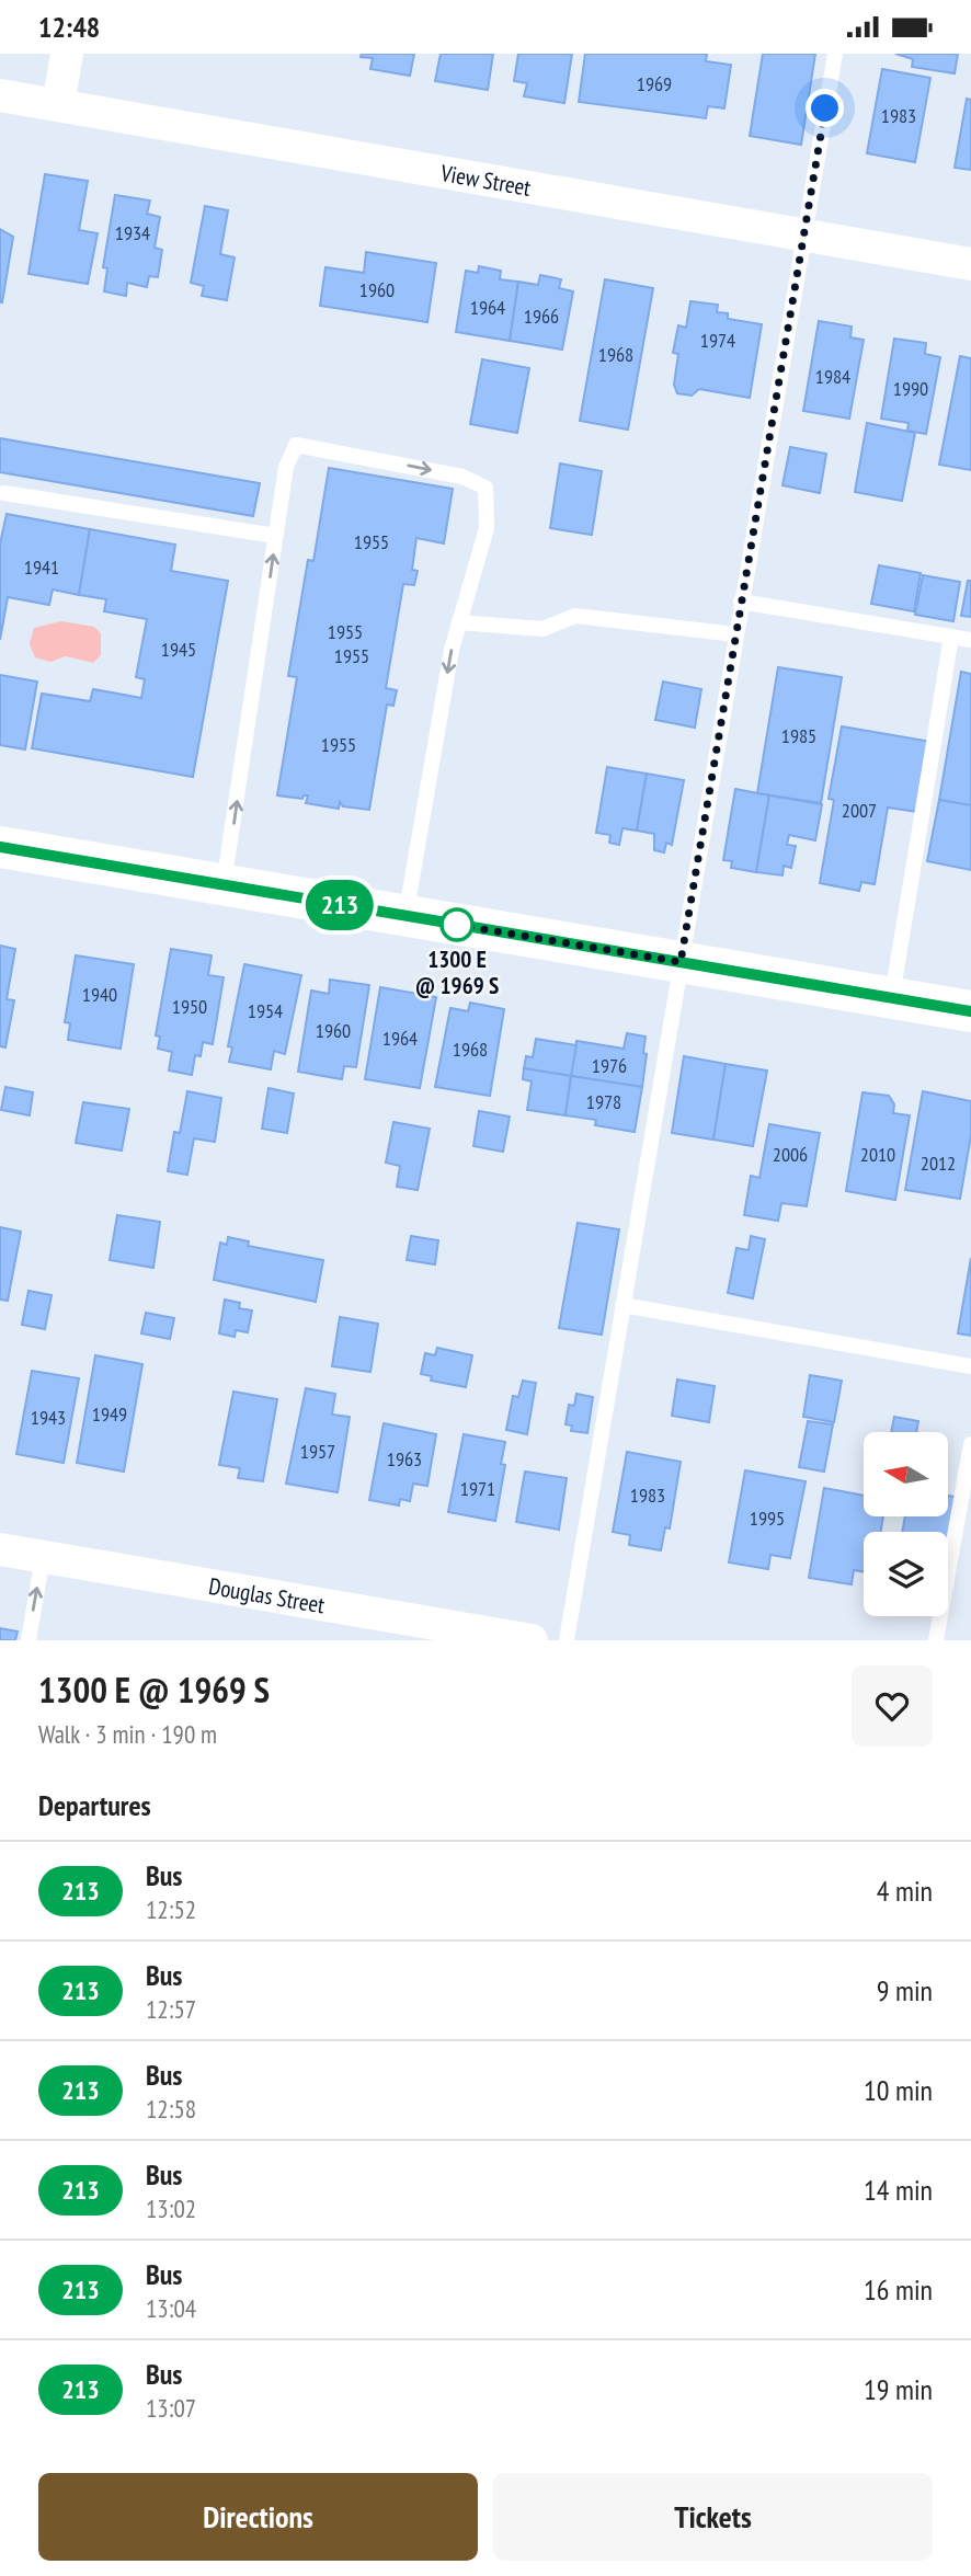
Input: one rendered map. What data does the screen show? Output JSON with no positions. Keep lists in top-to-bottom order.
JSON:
{
  "streets": {
    "street": ["View Street", "Douglas Street"]
  },
  "places": ["1300 E @ 1969 S"],
  "lines": ["bus line 213"],
  "house_numbers": [
    "1969",
    "1983",
    "1934",
    "1960",
    "1964",
    "1966",
    "1974",
    "1968",
    "1984",
    "1990",
    "1955",
    "1941",
    "1955",
    "1945",
    "1955",
    "1985",
    "1955",
    "2007",
    "1940",
    "1950",
    "1954",
    "1960",
    "1964",
    "1968",
    "1976",
    "1978",
    "2006",
    "2010",
    "2012",
    "1949",
    "1943",
    "1957",
    "1963",
    "1971",
    "1983",
    "1995"
  ],
  "north": "left",
  "page": {
    "status": "12:48",
    "on_map": "213",
    "heading": [
      ["1300 E @ 1969 S", "Walk · 3 min · 190 m"],
      "Departures"
    ],
    "list": [
      {
        "mark": "213",
        "name": "Bus",
        "note": "12:52",
        "value": "4 min"
      },
      {
        "mark": "213",
        "name": "Bus",
        "note": "12:57",
        "value": "9 min"
      },
      {
        "mark": "213",
        "name": "Bus",
        "note": "12:58",
        "value": "10 min"
      },
      {
        "mark": "213",
        "name": "Bus",
        "note": "13:02",
        "value": "14 min"
      },
      {
        "mark": "213",
        "name": "Bus",
        "note": "13:04",
        "value": "16 min"
      },
      {
        "mark": "213",
        "name": "Bus",
        "note": "13:07",
        "value": "19 min"
      }
    ],
    "buttons": ["Directions", "Tickets"]
  }
}
